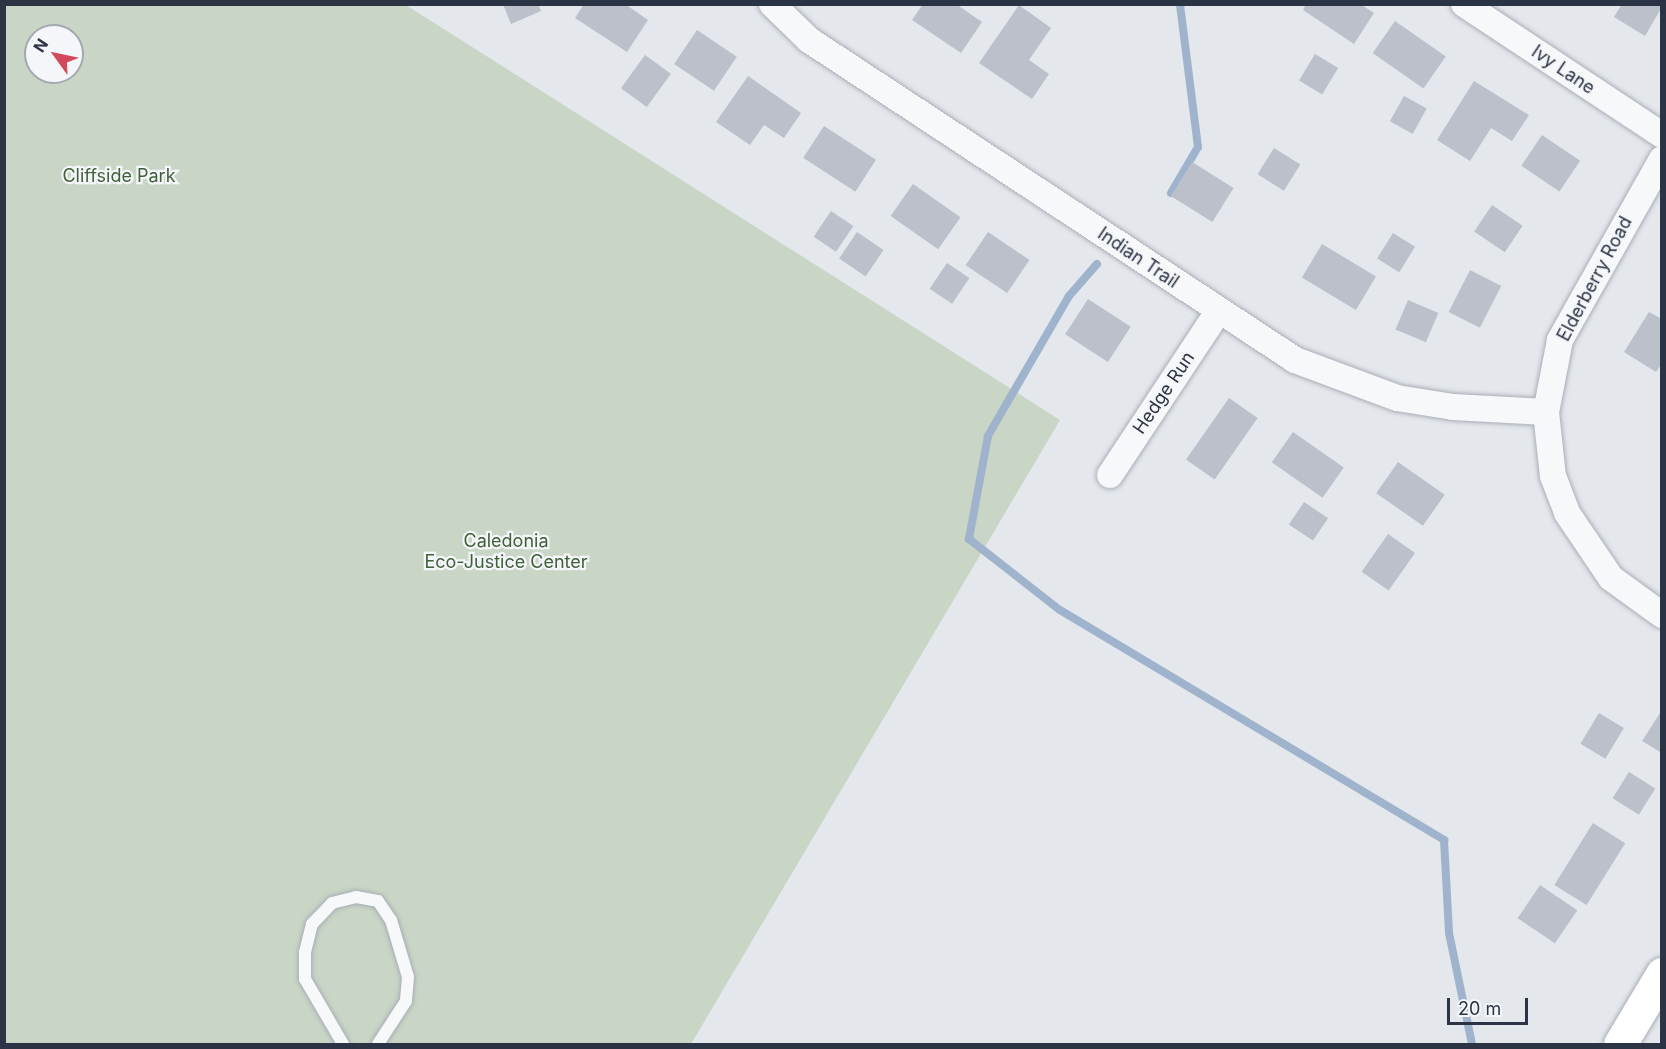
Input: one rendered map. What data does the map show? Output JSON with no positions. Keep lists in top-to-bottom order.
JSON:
{
  "streets": {
    "street": [
      "Ivy Lane",
      "Indian Trail",
      "Elderberry Road",
      "Hedge Run"
    ]
  },
  "crossings": [
    ["Indian Trail", "Elderberry Road"],
    ["Indian Trail", "Hedge Run"]
  ],
  "parks": ["Cliffside Park", "Caledonia Eco-Justice Center"],
  "scale_bar": "20 m",
  "north": "top left"
}
